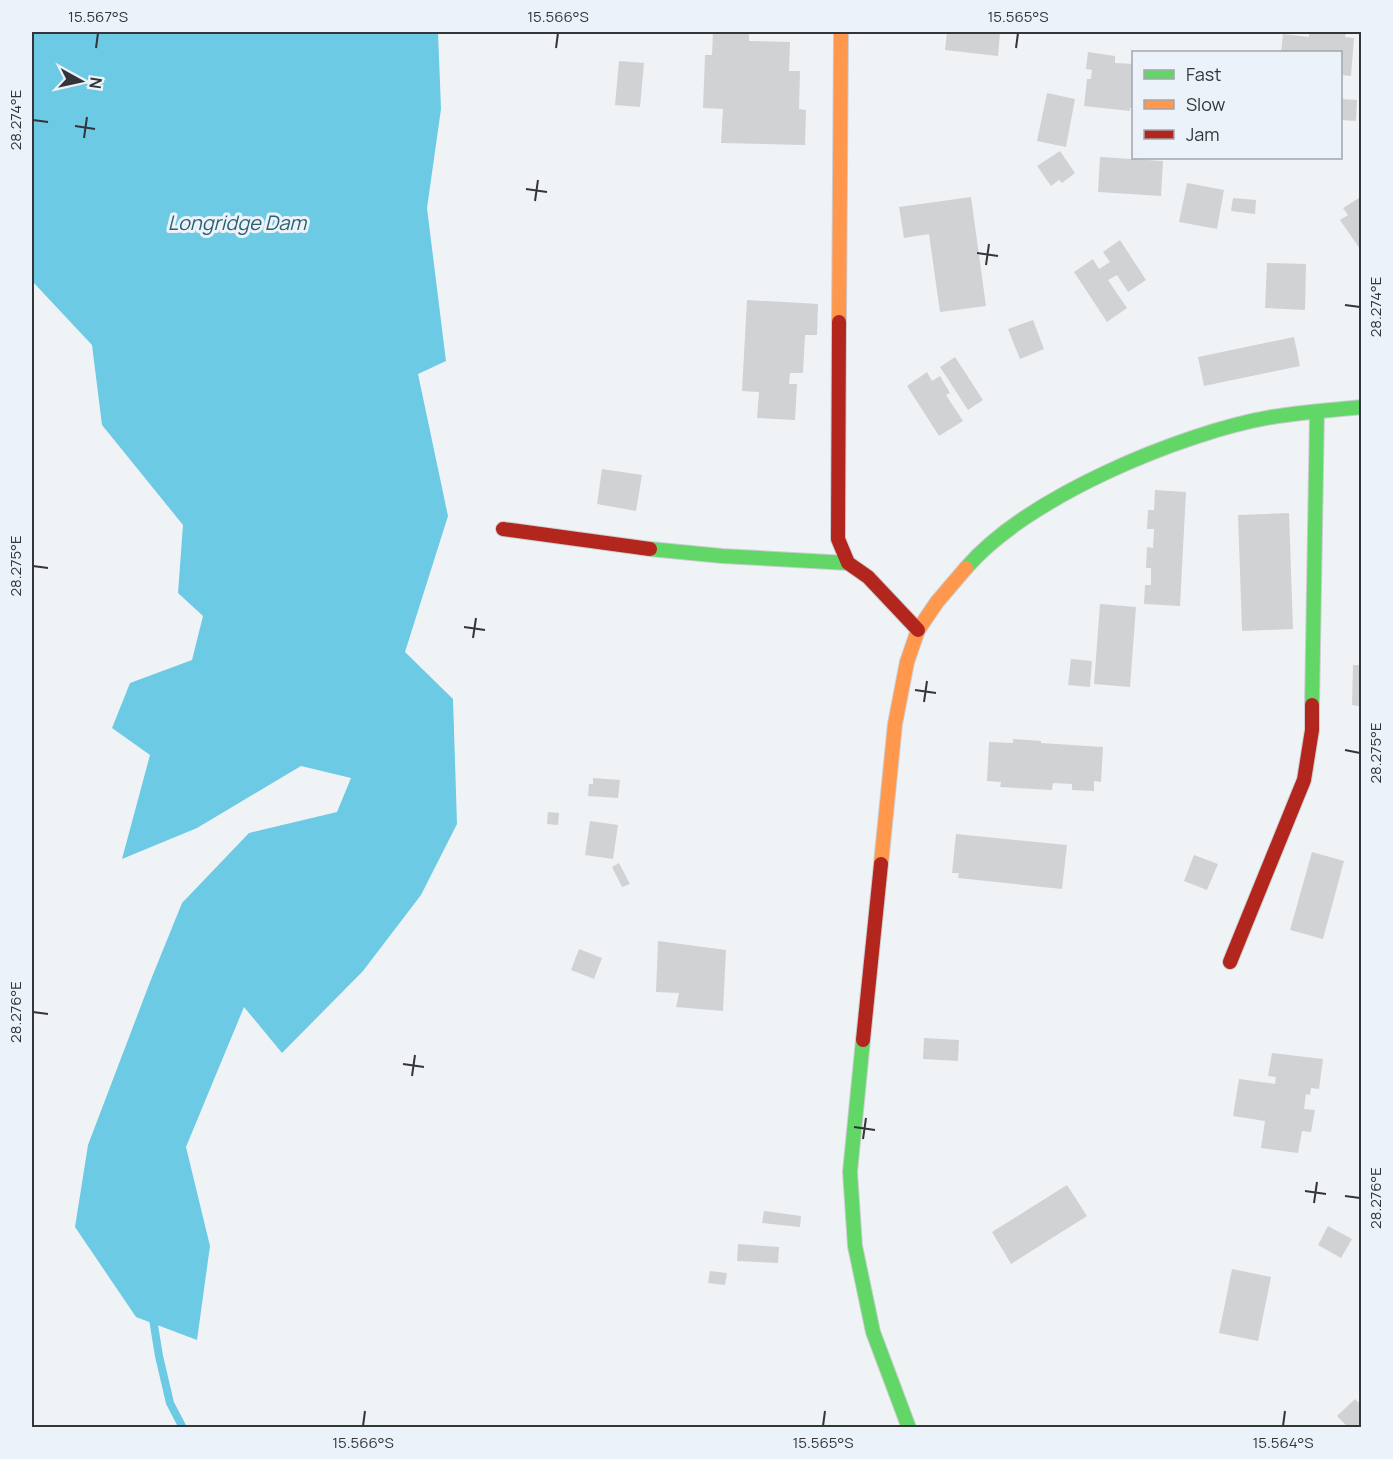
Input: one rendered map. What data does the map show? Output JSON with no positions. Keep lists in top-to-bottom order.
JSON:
{
  "water": ["Longridge Dam"],
  "legend": ["Fast", "Slow", "Jam"],
  "north": "right",
  "coordinates": [
    "15.567°S",
    "15.566°S",
    "15.565°S",
    "28.274°E",
    "28.275°E",
    "28.276°E",
    "15.564°S"
  ]
}
